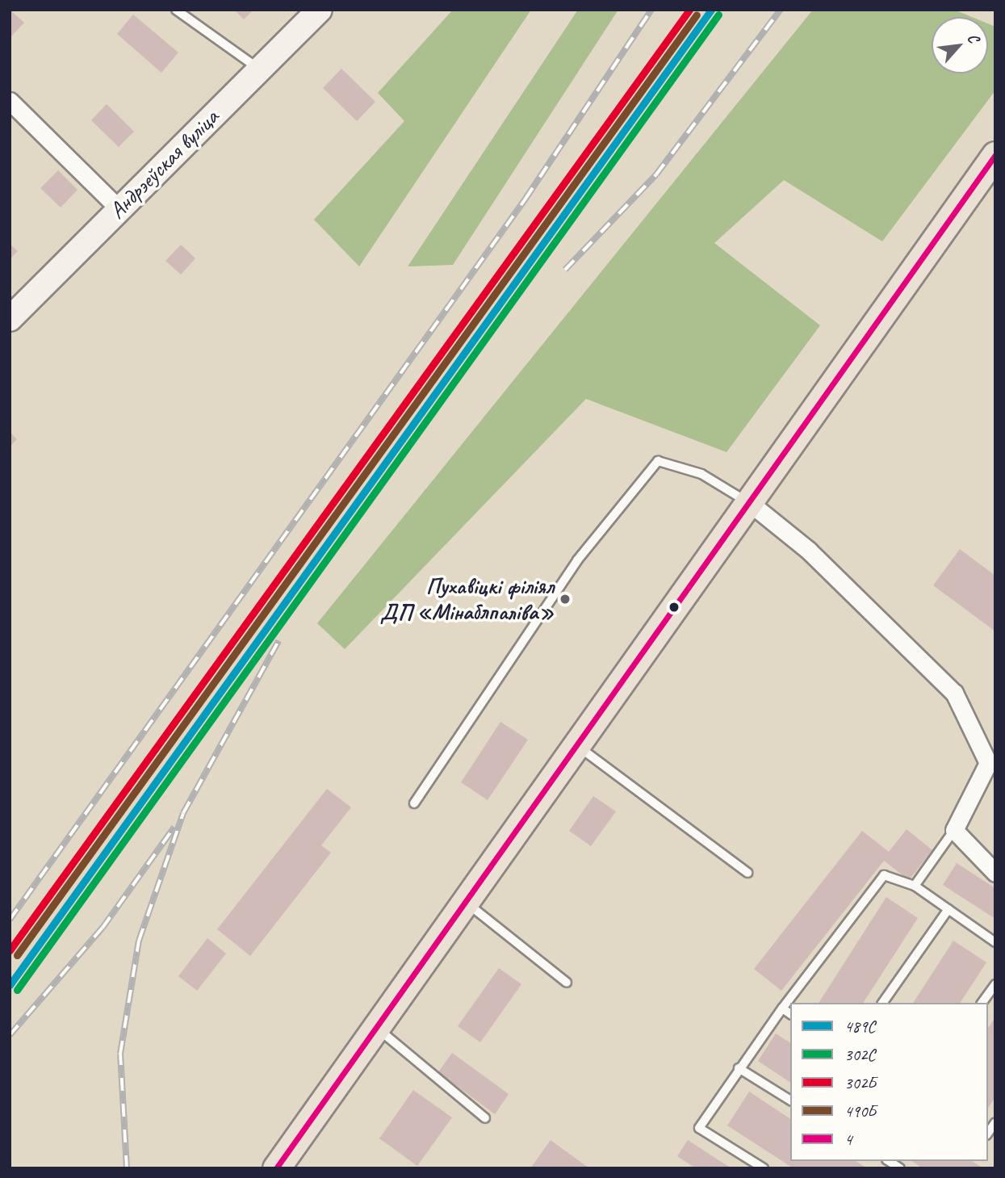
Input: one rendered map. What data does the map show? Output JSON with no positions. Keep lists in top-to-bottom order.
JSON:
{
  "streets": {
    "main road": ["Андрэеўская вуліца"]
  },
  "places": ["Пухавіцкі філіял ДП «Мінаблпаліва»"],
  "lines": [
    "transit line 489С",
    "transit line 302Б",
    "transit line 302С",
    "transit line 490Б",
    "transit line 4"
  ],
  "legend": [
    "489С",
    "302С",
    "302Б",
    "490Б",
    "4"
  ],
  "north": "top right"
}
